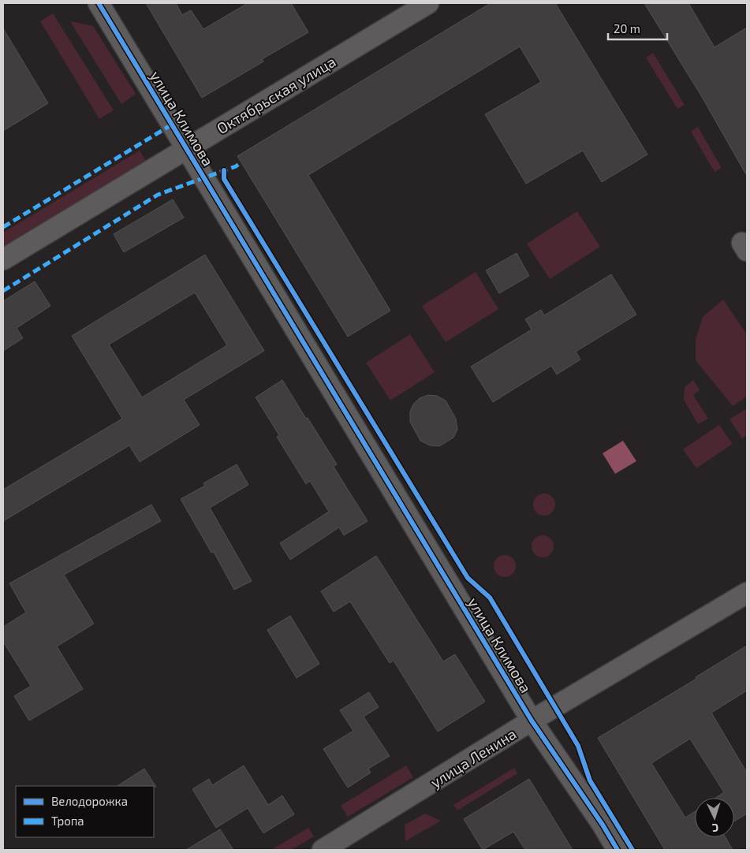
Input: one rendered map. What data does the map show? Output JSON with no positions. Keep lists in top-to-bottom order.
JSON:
{
  "streets": {
    "street": ["Октябрьская улица", "улица Климова", "улица Ленина"]
  },
  "crossings": [
    ["Октябрьская улица", "улица Климова"],
    ["улица Климова", "улица Ленина"]
  ],
  "legend": ["Велодорожка", "Тропа"],
  "scale_bar": "20 m",
  "north": "bottom"
}
